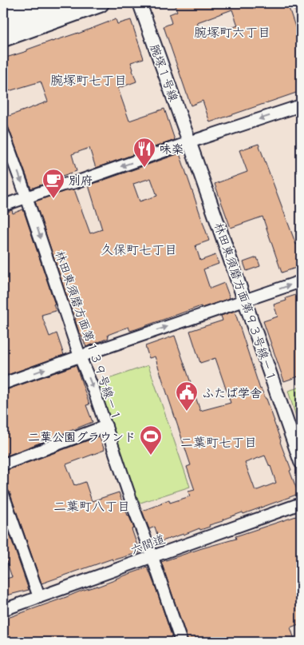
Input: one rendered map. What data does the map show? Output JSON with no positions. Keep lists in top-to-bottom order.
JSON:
{
  "streets": {
    "street": [
      "腕塚１号線",
      "林田東須磨方面第９３号線－１",
      "林田東須磨方面第１３９号線－１",
      "六間道"
    ]
  },
  "crossings": [
    ["腕塚１号線", "林田東須磨方面第９３号線－１"],
    ["林田東須磨方面第１３９号線－１", "六間道"]
  ],
  "one_way": ["林田東須磨方面第１３９号線－１"],
  "districts": [
    "腕塚町六丁目",
    "腕塚町七丁目",
    "久保町七丁目",
    "二葉町七丁目",
    "二葉町八丁目"
  ],
  "places": {
    "restaurant": ["味楽"],
    "cafe": ["別府"],
    "public building": ["ふたば学舎"],
    "sports": ["二葉公園グラウンド"]
  }
}
